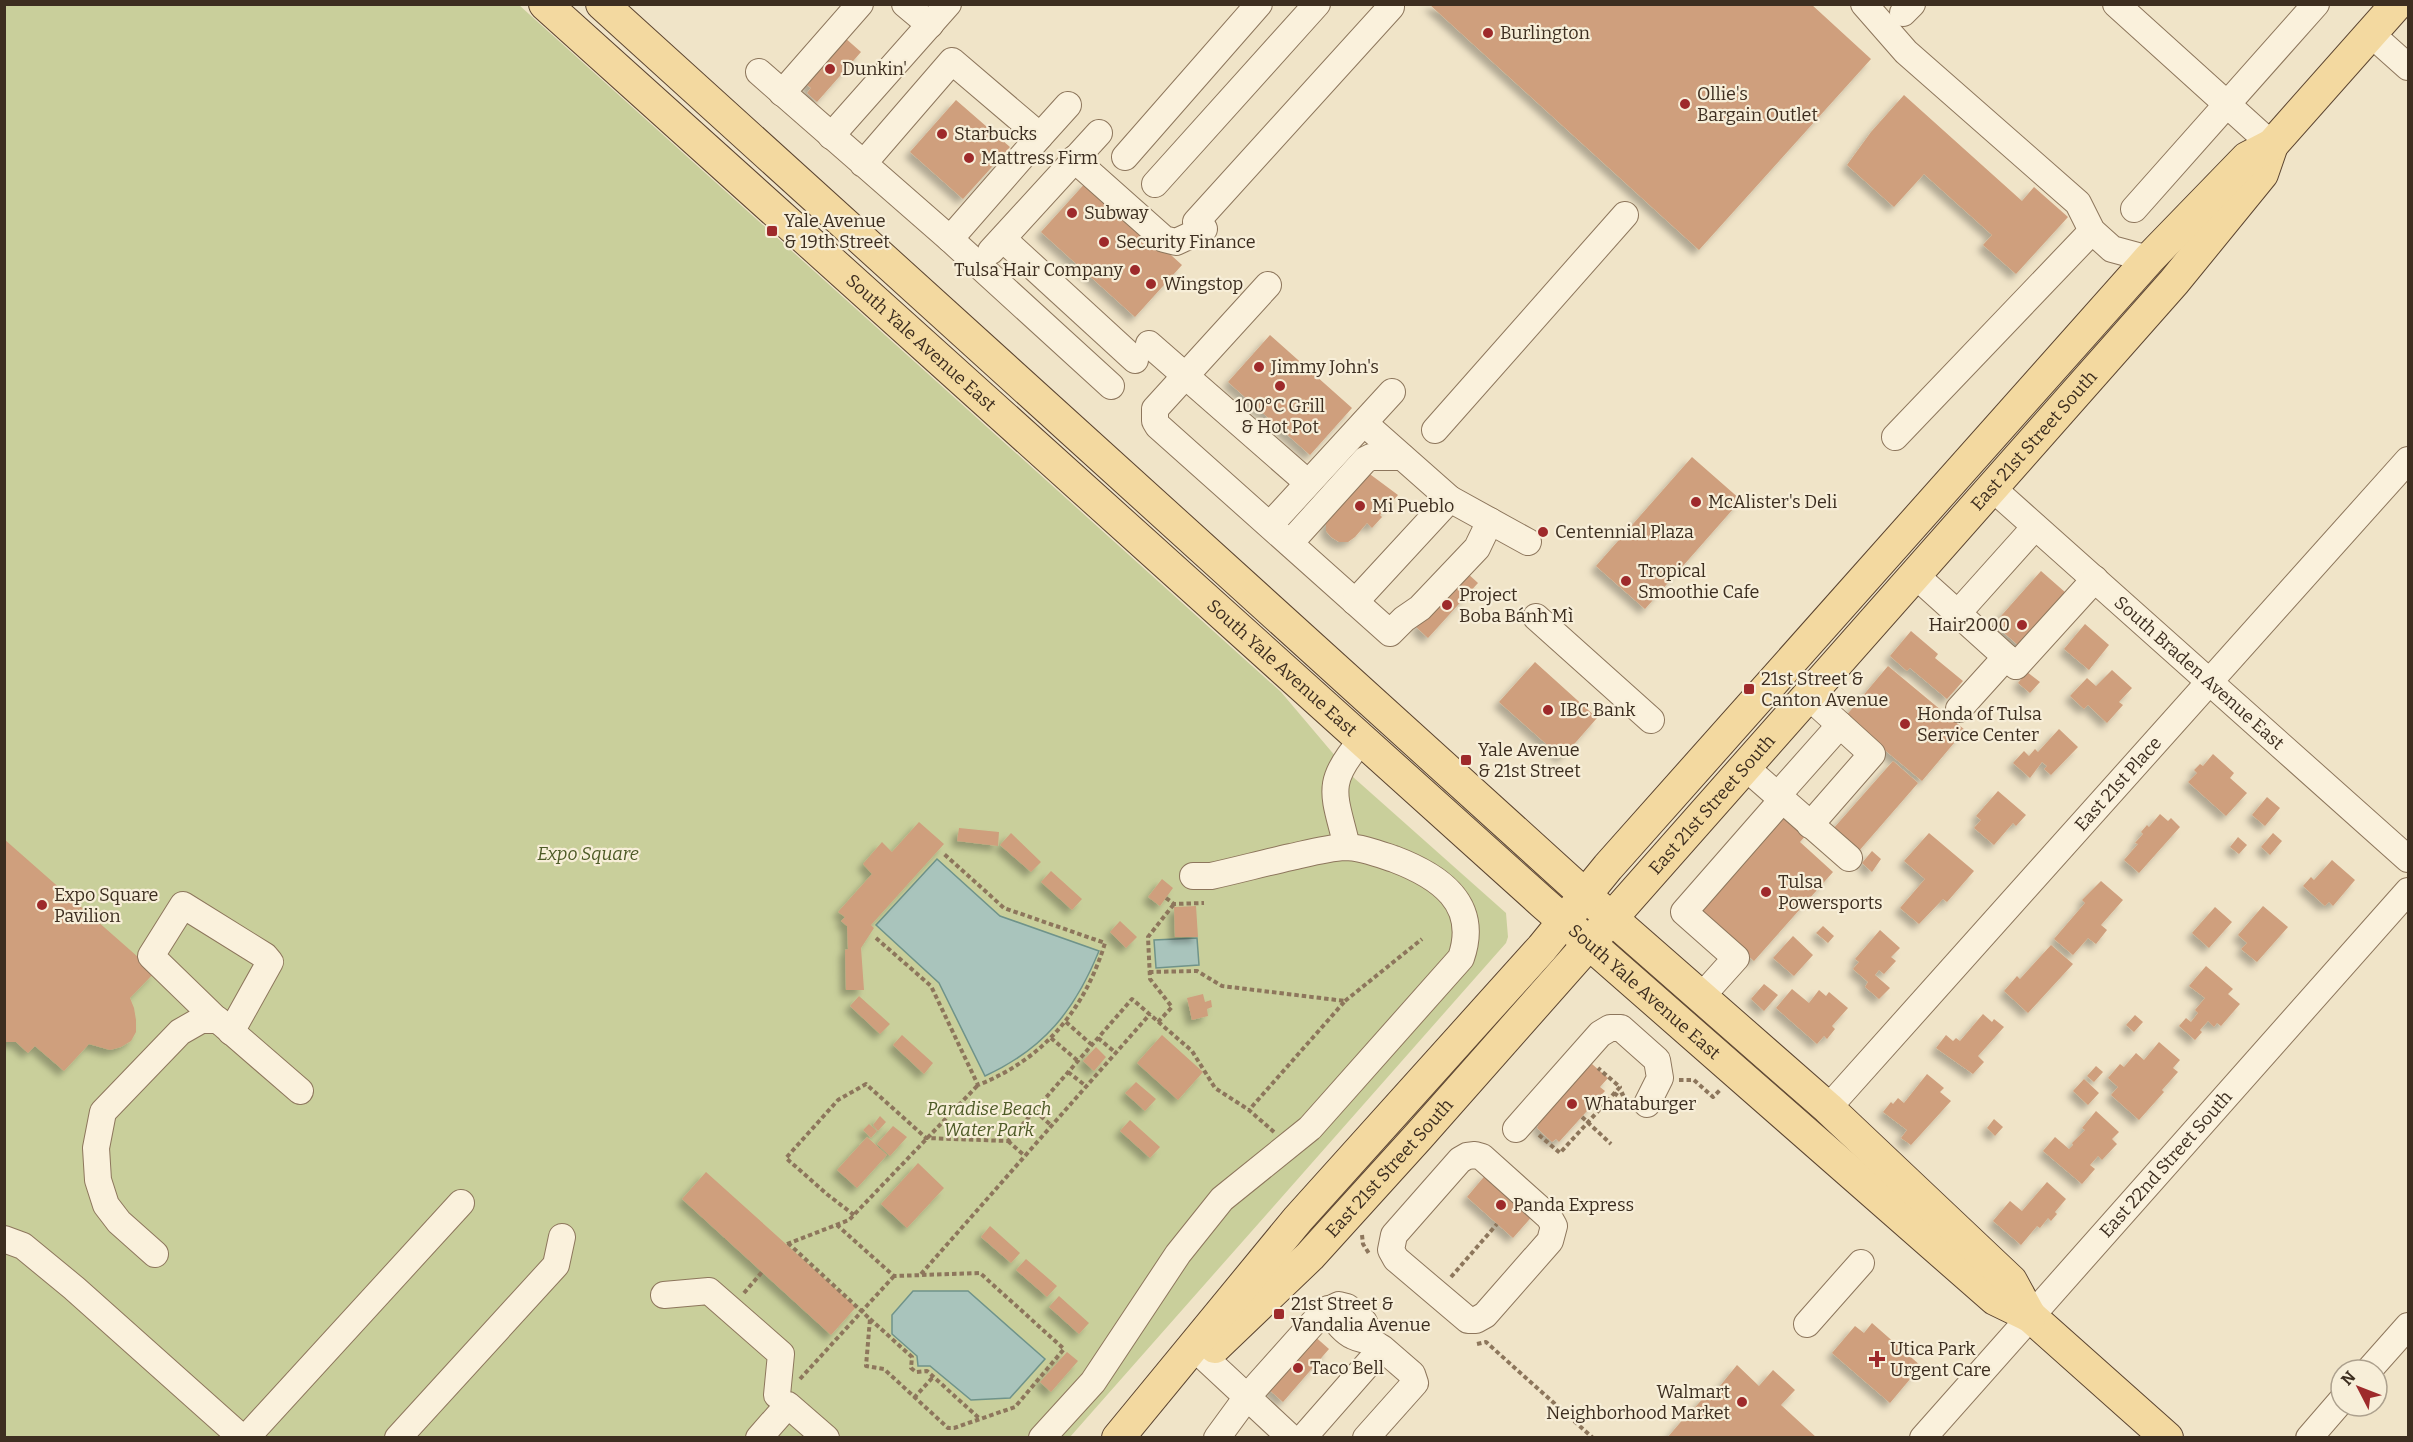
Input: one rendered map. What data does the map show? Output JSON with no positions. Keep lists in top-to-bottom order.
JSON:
{
  "streets": {
    "main road": ["South Yale Avenue East", "East 21st Street South"],
    "street": ["South Braden Avenue East", "East 21st Place", "East 22nd Street South"]
  },
  "crossings": [
    ["South Yale Avenue East", "East 21st Street South"],
    ["South Yale Avenue East", "East 21st Place"],
    ["South Yale Avenue East", "East 22nd Street South"],
    ["East 21st Street South", "South Braden Avenue East"],
    ["South Braden Avenue East", "East 21st Place"]
  ],
  "parks": ["Expo Square", "Paradise Beach Water Park"],
  "places": {
    "other": [
      "Burlington",
      "Dunkin'",
      "Ollie's Bargain Outlet",
      "Starbucks",
      "Mattress Firm",
      "Subway",
      "Security Finance",
      "Tulsa Hair Company",
      "Wingstop",
      "Jimmy John's",
      "100°C Grill & Hot Pot",
      "McAlister's Deli",
      "Mi Pueblo",
      "Centennial Plaza",
      "Tropical Smoothie Cafe",
      "Project Boba Bánh Mì",
      "Hair2000",
      "IBC Bank",
      "Honda of Tulsa Service Center",
      "Tulsa Powersports",
      "Expo Square Pavilion",
      "Whataburger",
      "Panda Express",
      "Taco Bell",
      "Walmart Neighborhood Market"
    ],
    "transit": [
      "Yale Avenue & 19th Street",
      "21st Street & Canton Avenue",
      "Yale Avenue & 21st Street",
      "21st Street & Vandalia Avenue"
    ],
    "health": ["Utica Park Urgent Care"]
  },
  "north": "top left"
}
